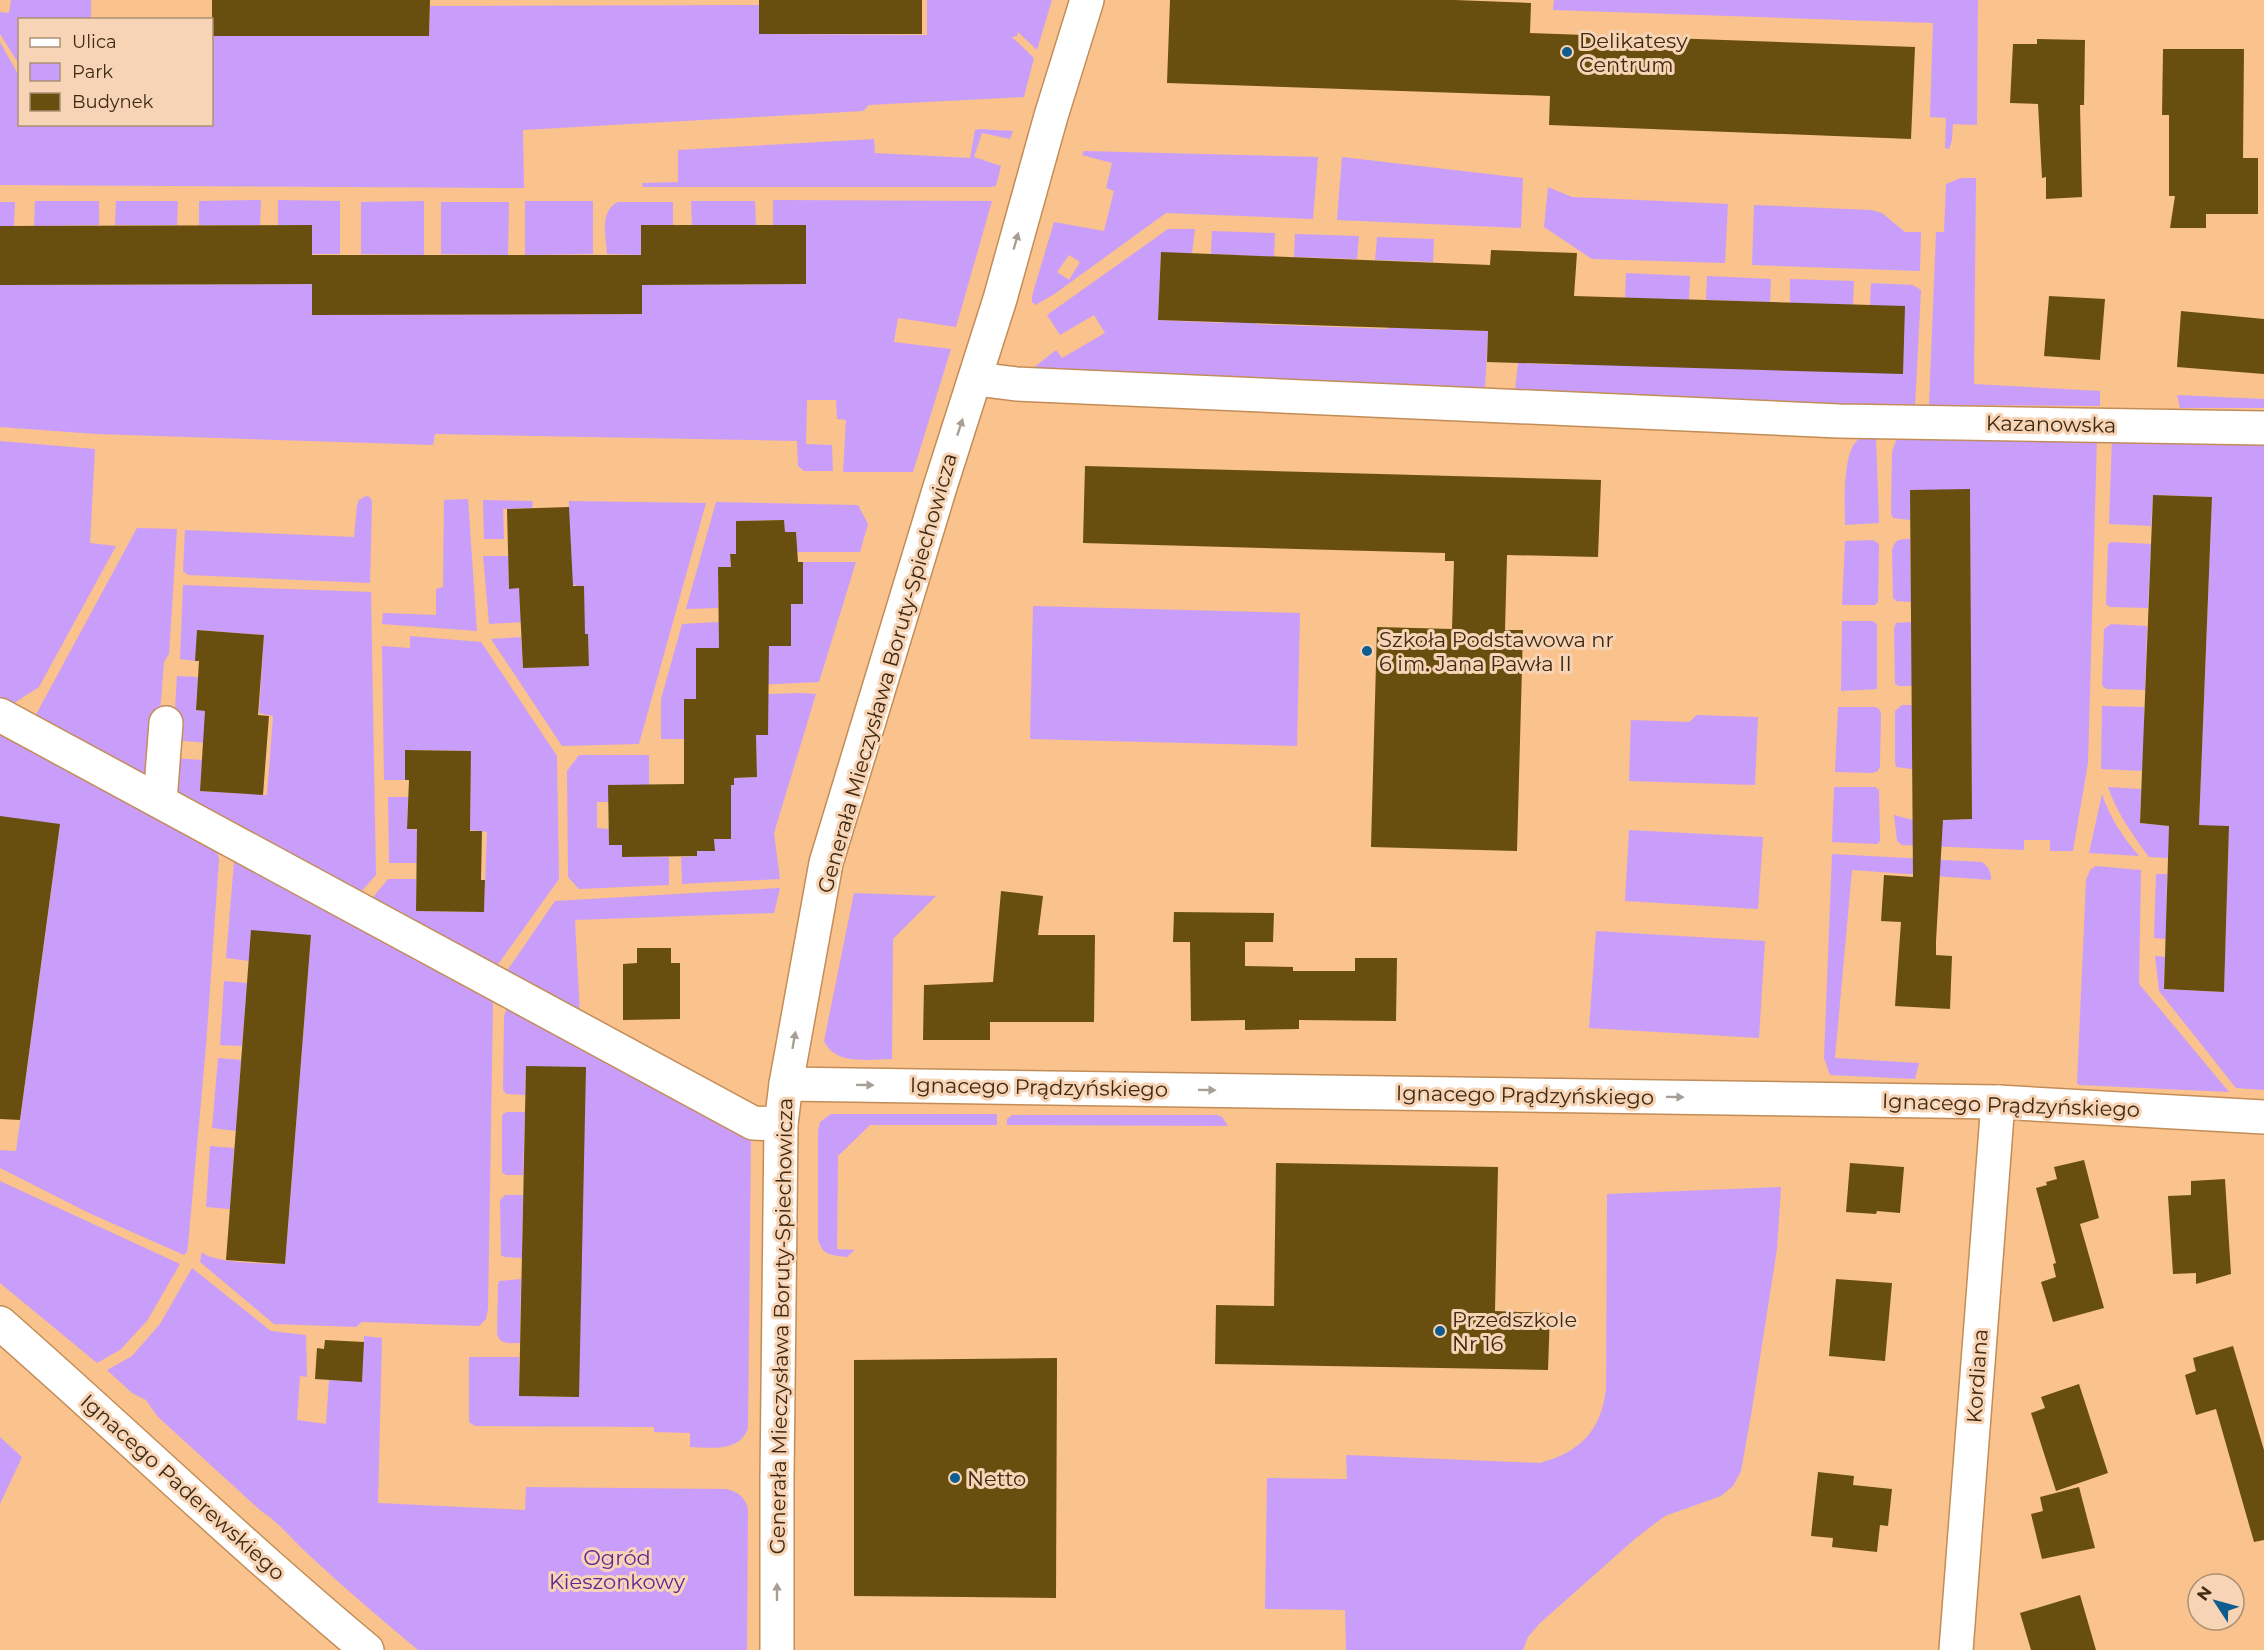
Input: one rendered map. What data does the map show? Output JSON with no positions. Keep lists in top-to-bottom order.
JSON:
{
  "streets": {
    "street": [
      "Kazanowska",
      "Generała Mieczysława Boruty-Spiechowicza",
      "Ignacego Prądzyńskiego",
      "Kordiana",
      "Ignacego Paderewskiego"
    ]
  },
  "crossings": [
    ["Kazanowska", "Generała Mieczysława Boruty-Spiechowicza"],
    ["Generała Mieczysława Boruty-Spiechowicza", "Ignacego Prądzyńskiego"],
    ["Ignacego Prądzyńskiego", "Kordiana"]
  ],
  "one_way": ["Generała Mieczysława Boruty-Spiechowicza", "Ignacego Prądzyńskiego"],
  "parks": ["Ogród Kieszonkowy"],
  "places": [
    "Delikatesy Centrum",
    "Szkoła Podstawowa nr 6 im. Jana Pawła II",
    "Przedszkole Nr 16",
    "Netto"
  ],
  "legend": ["Ulica", "Park", "Budynek"],
  "north": "top left"
}
